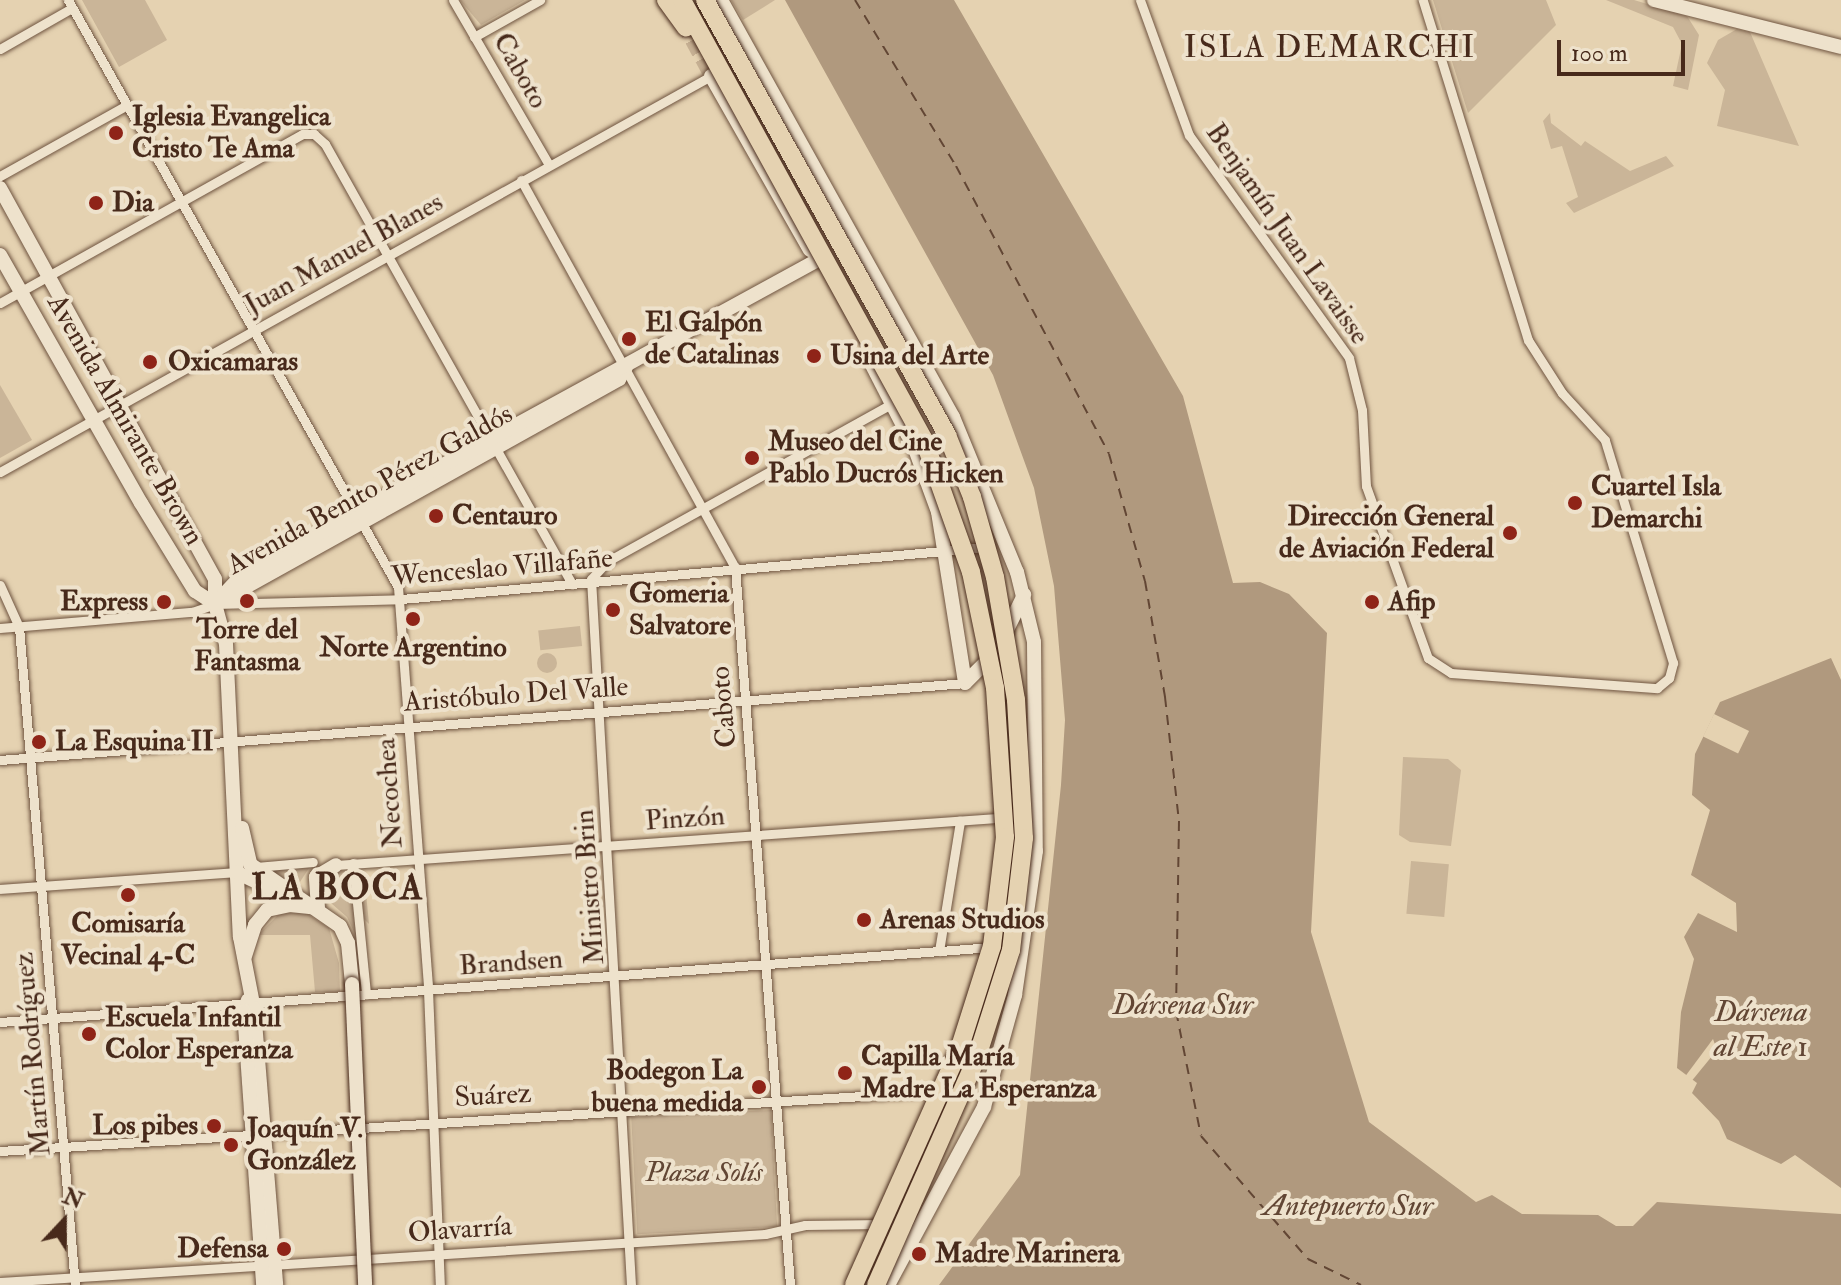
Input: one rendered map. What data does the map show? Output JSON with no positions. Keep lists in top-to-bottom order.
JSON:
{
  "streets": {
    "main road": ["Avenida Almirante Brown", "Avenida Benito Pérez Galdós", "Aristóbulo Del Valle"],
    "street": [
      "Caboto",
      "Benjamín Juan Lavaisse",
      "Juan Manuel Blanes",
      "Wenceslao Villafañe",
      "Necochea",
      "Pinzón",
      "Ministro Brin",
      "Brandsen",
      "Martín Rodríguez",
      "Suárez",
      "Olavarría"
    ]
  },
  "crossings": [
    ["Caboto", "Juan Manuel Blanes"],
    ["Caboto", "Avenida Benito Pérez Galdós"],
    ["Caboto", "Wenceslao Villafañe"],
    ["Caboto", "Aristóbulo Del Valle"],
    ["Caboto", "Pinzón"],
    ["Caboto", "Brandsen"],
    ["Caboto", "Suárez"],
    ["Caboto", "Olavarría"],
    ["Juan Manuel Blanes", "Avenida Almirante Brown"],
    ["Juan Manuel Blanes", "Necochea"],
    ["Avenida Almirante Brown", "Avenida Benito Pérez Galdós"],
    ["Avenida Almirante Brown", "Wenceslao Villafañe"],
    ["Avenida Almirante Brown", "Aristóbulo Del Valle"],
    ["Avenida Almirante Brown", "Brandsen"],
    ["Avenida Almirante Brown", "Suárez"],
    ["Avenida Almirante Brown", "Olavarría"],
    ["Avenida Benito Pérez Galdós", "Wenceslao Villafañe"],
    ["Avenida Benito Pérez Galdós", "Necochea"],
    ["Wenceslao Villafañe", "Necochea"],
    ["Wenceslao Villafañe", "Ministro Brin"],
    ["Wenceslao Villafañe", "Martín Rodríguez"],
    ["Aristóbulo Del Valle", "Necochea"],
    ["Aristóbulo Del Valle", "Ministro Brin"],
    ["Aristóbulo Del Valle", "Martín Rodríguez"],
    ["Necochea", "Pinzón"],
    ["Necochea", "Brandsen"],
    ["Necochea", "Suárez"],
    ["Necochea", "Olavarría"],
    ["Pinzón", "Ministro Brin"],
    ["Ministro Brin", "Brandsen"],
    ["Ministro Brin", "Suárez"],
    ["Ministro Brin", "Olavarría"],
    ["Brandsen", "Martín Rodríguez"],
    ["Martín Rodríguez", "Suárez"],
    ["Martín Rodríguez", "Olavarría"]
  ],
  "districts": ["ISLA DEMARCHI", "LA BOCA"],
  "water": ["Dársena Sur", "Dársena al Este 1", "Antepuerto Sur"],
  "parks": ["Plaza Solís"],
  "places": [
    "Iglesia Evangelica Cristo Te Ama",
    "Dia",
    "El Galpón de Catalinas",
    "Usina del Arte",
    "Oxicamaras",
    "Museo del Cine Pablo Ducrós Hicken",
    "Cuartel Isla Demarchi",
    "Centauro",
    "Dirección General de Aviación Federal",
    "Torre del Fantasma",
    "Express",
    "Afip",
    "Gomeria Salvatore",
    "Norte Argentino",
    "La Esquina II",
    "Comisaría Vecinal 4-C",
    "Arenas Studios",
    "Escuela Infantil Color Esperanza",
    "Capilla María Madre La Esperanza",
    "Bodegon La buena medida",
    "Los pibes",
    "Joaquín V. González",
    "Defensa",
    "Madre Marinera"
  ],
  "scale_bar": "100 m",
  "north": "top"
}
